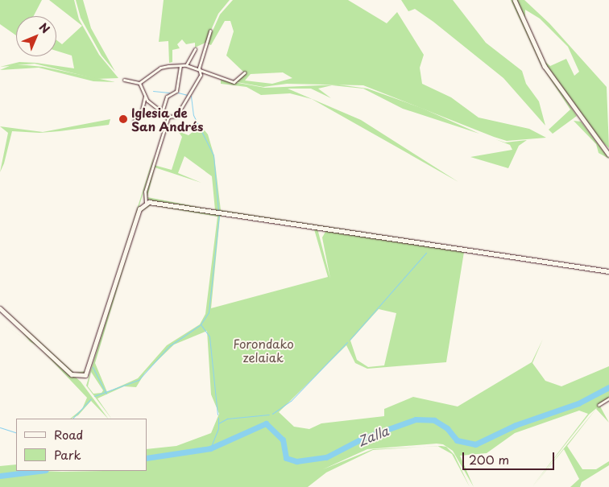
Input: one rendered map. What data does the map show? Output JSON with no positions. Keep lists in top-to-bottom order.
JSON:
{
  "water": ["Zalla"],
  "parks": ["Forondako zelaiak"],
  "places": ["Iglesia de San Andrés"],
  "legend": ["Road", "Park"],
  "scale_bar": "200 m",
  "north": "top right"
}
